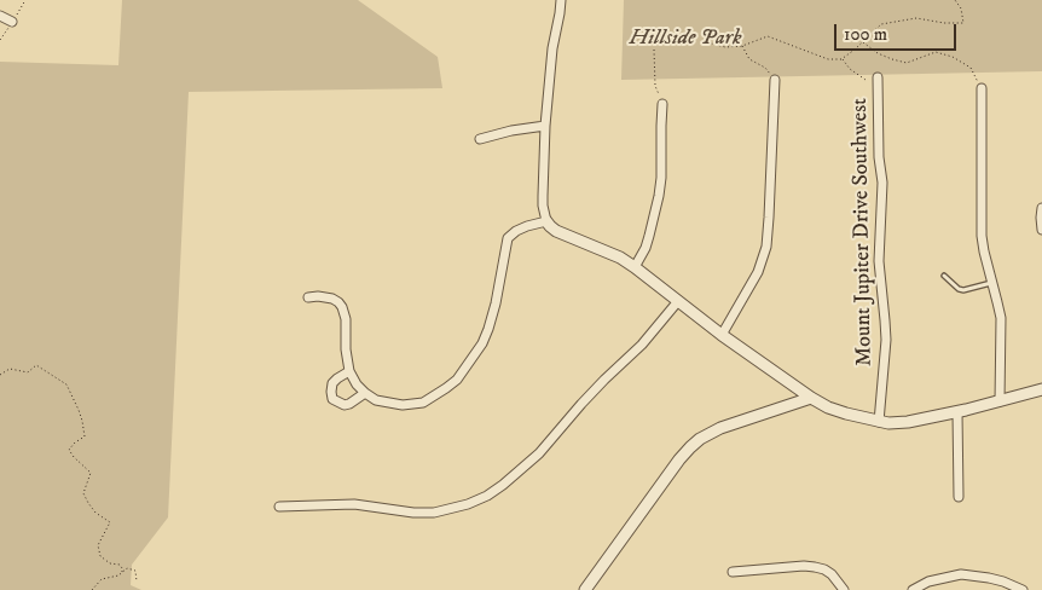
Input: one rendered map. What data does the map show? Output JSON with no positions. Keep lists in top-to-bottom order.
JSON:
{
  "streets": {
    "street": ["Mount Jupiter Drive Southwest"]
  },
  "parks": ["Hillside Park"],
  "scale_bar": "100 m"
}
